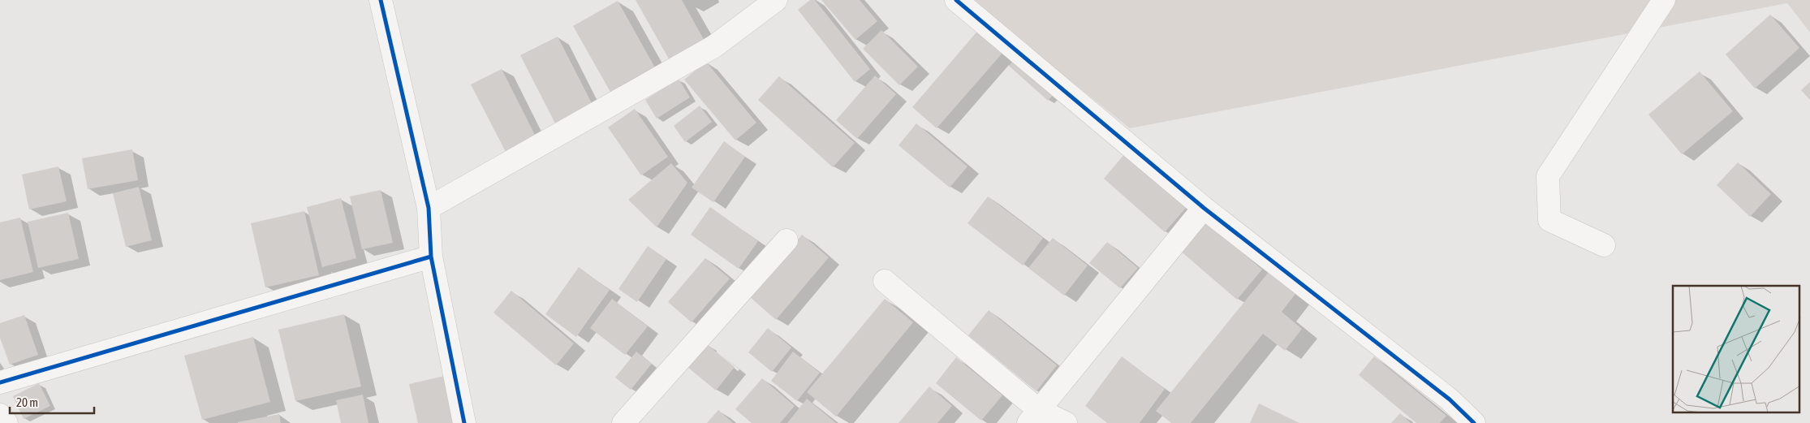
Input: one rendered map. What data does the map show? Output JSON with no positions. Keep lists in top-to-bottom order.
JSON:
{
  "scale_bar": "20 m"
}
